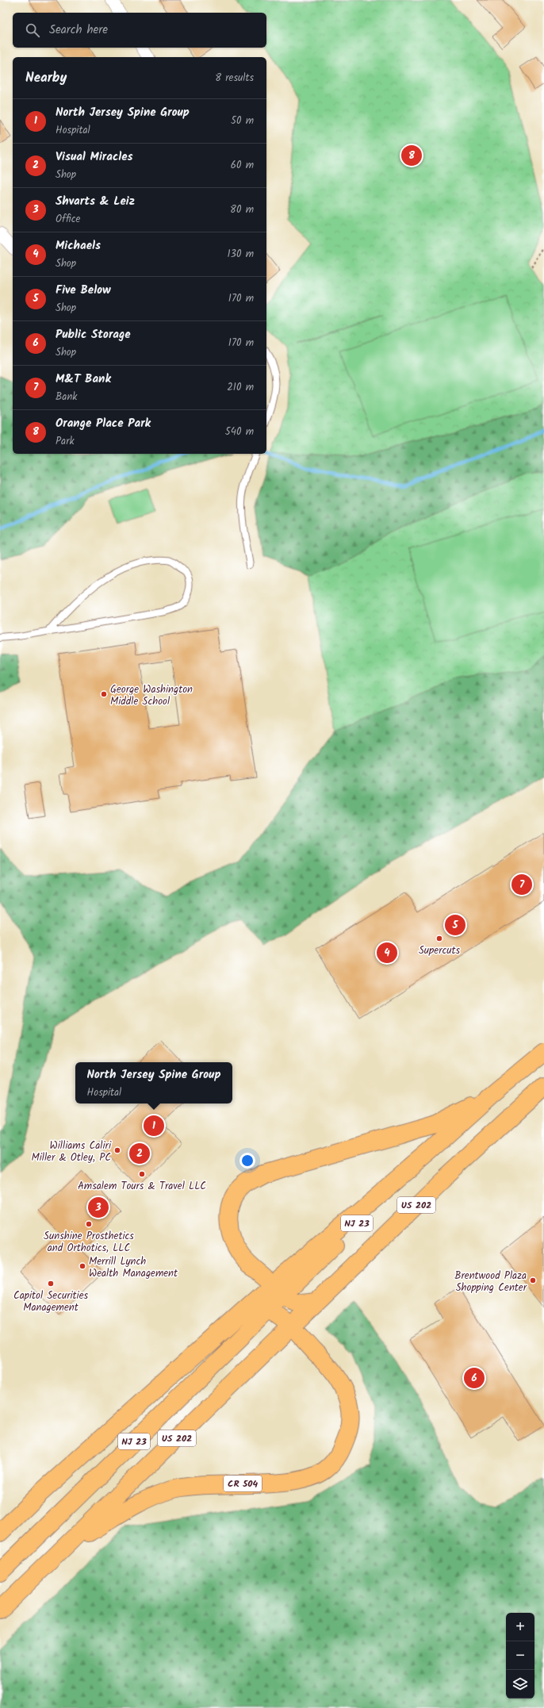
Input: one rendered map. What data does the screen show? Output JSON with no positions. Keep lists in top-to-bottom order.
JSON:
{
  "streets": {
    "highway": ["US 202", "NJ 23", "CR 504"]
  },
  "crossings": [
    ["US 202", "CR 504"],
    ["NJ 23", "CR 504"]
  ],
  "places": [
    "George Washington Middle School",
    "Supercuts",
    "Williams Caliri Miller & Otley, PC",
    "Amsalem Tours & Travel LLC",
    "Sunshine Prosthetics and Orthotics, LLC",
    "Merrill Lynch Wealth Management",
    "Brentwood Plaza Shopping Center",
    "Capitol Securities Management"
  ],
  "page": {
    "search": "Search here",
    "heading": ["Nearby", "8 results"],
    "list": [
      {
        "mark": "1",
        "name": "North Jersey Spine Group",
        "note": "Hospital",
        "value": "50 m"
      },
      {
        "mark": "2",
        "name": "Visual Miracles",
        "note": "Shop",
        "value": "60 m"
      },
      {
        "mark": "3",
        "name": "Shvarts & Leiz",
        "note": "Office",
        "value": "80 m"
      },
      {
        "mark": "4",
        "name": "Michaels",
        "note": "Shop",
        "value": "130 m"
      },
      {
        "mark": "5",
        "name": "Five Below",
        "note": "Shop",
        "value": "170 m"
      },
      {
        "mark": "6",
        "name": "Public Storage",
        "note": "Shop",
        "value": "170 m"
      },
      {
        "mark": "7",
        "name": "M&T Bank",
        "note": "Bank",
        "value": "210 m"
      },
      {
        "mark": "8",
        "name": "Orange Place Park",
        "note": "Park",
        "value": "540 m"
      }
    ],
    "pins": [
      "8",
      "7",
      "5",
      "4",
      "1",
      "2",
      "3",
      "6"
    ],
    "popup": ["North Jersey Spine Group", "Hospital"],
    "map_buttons": ["+", "−"]
  }
}
